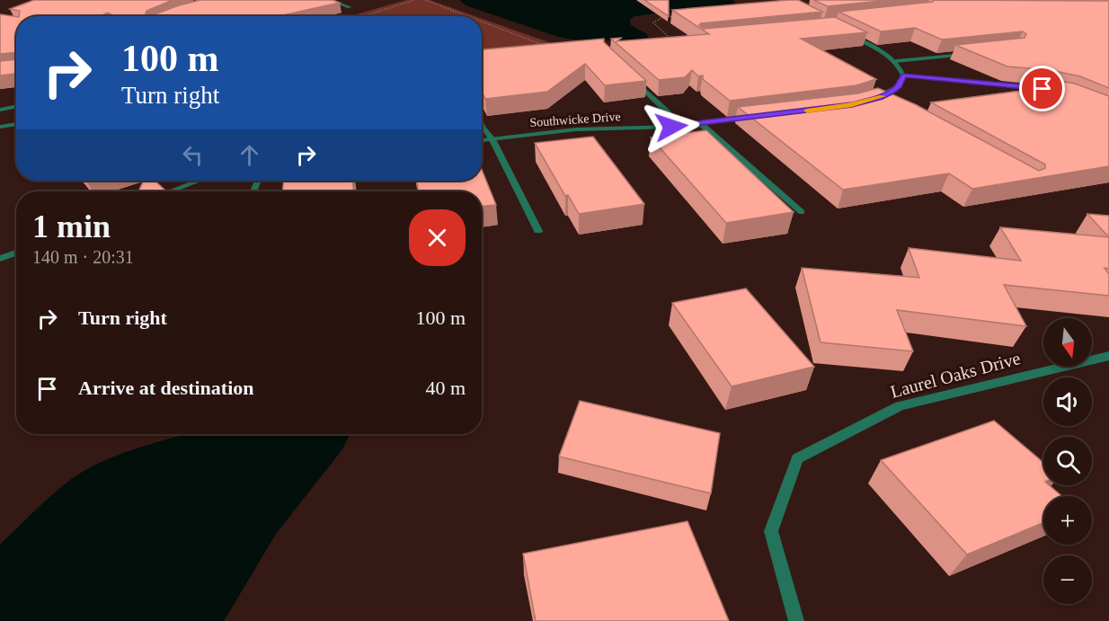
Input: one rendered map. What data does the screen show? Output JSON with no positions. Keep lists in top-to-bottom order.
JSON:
{
  "streets": {
    "street": ["Southwicke Drive", "Laurel Oaks Drive"]
  },
  "north": "bottom",
  "page": {
    "turn": ["100 m", "Turn right"],
    "heading": ["1 min", "140 m · 20:31"],
    "list": [
      {
        "name": "Turn right",
        "value": "100 m"
      },
      {
        "name": "Arrive at destination",
        "value": "40 m"
      }
    ],
    "map_buttons": ["+", "−"]
  }
}
